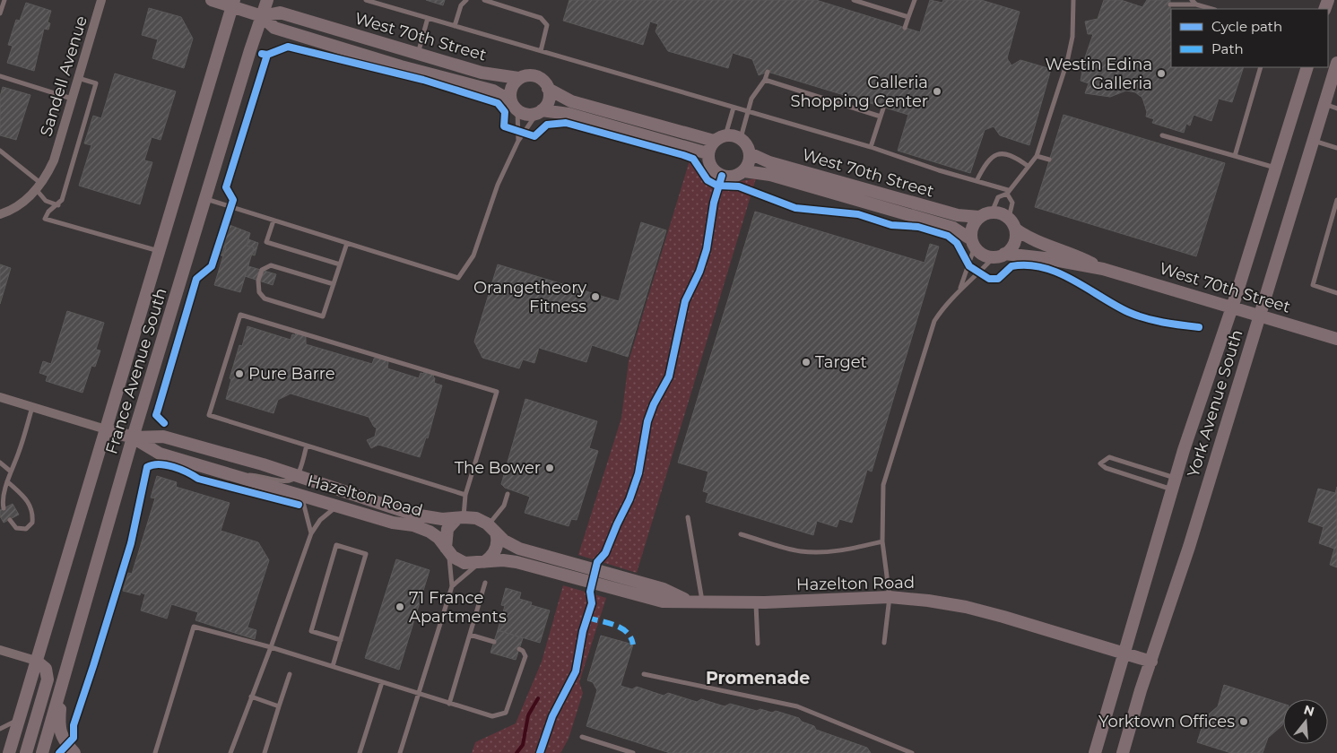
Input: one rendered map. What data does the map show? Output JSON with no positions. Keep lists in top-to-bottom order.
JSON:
{
  "streets": {
    "street": [
      "West 70th Street",
      "Sandell Avenue",
      "France Avenue South",
      "York Avenue South",
      "Hazelton Road"
    ]
  },
  "crossings": [
    ["West 70th Street", "France Avenue South"],
    ["West 70th Street", "York Avenue South"],
    ["France Avenue South", "Hazelton Road"],
    ["York Avenue South", "Hazelton Road"]
  ],
  "districts": ["Promenade"],
  "places": [
    "Westin Edina Galleria",
    "Galleria Shopping Center",
    "Orangetheory Fitness",
    "Target",
    "Pure Barre",
    "The Bower",
    "71 France Apartments",
    "Yorktown Offices"
  ],
  "legend": ["Cycle path", "Path"],
  "north": "top"
}
